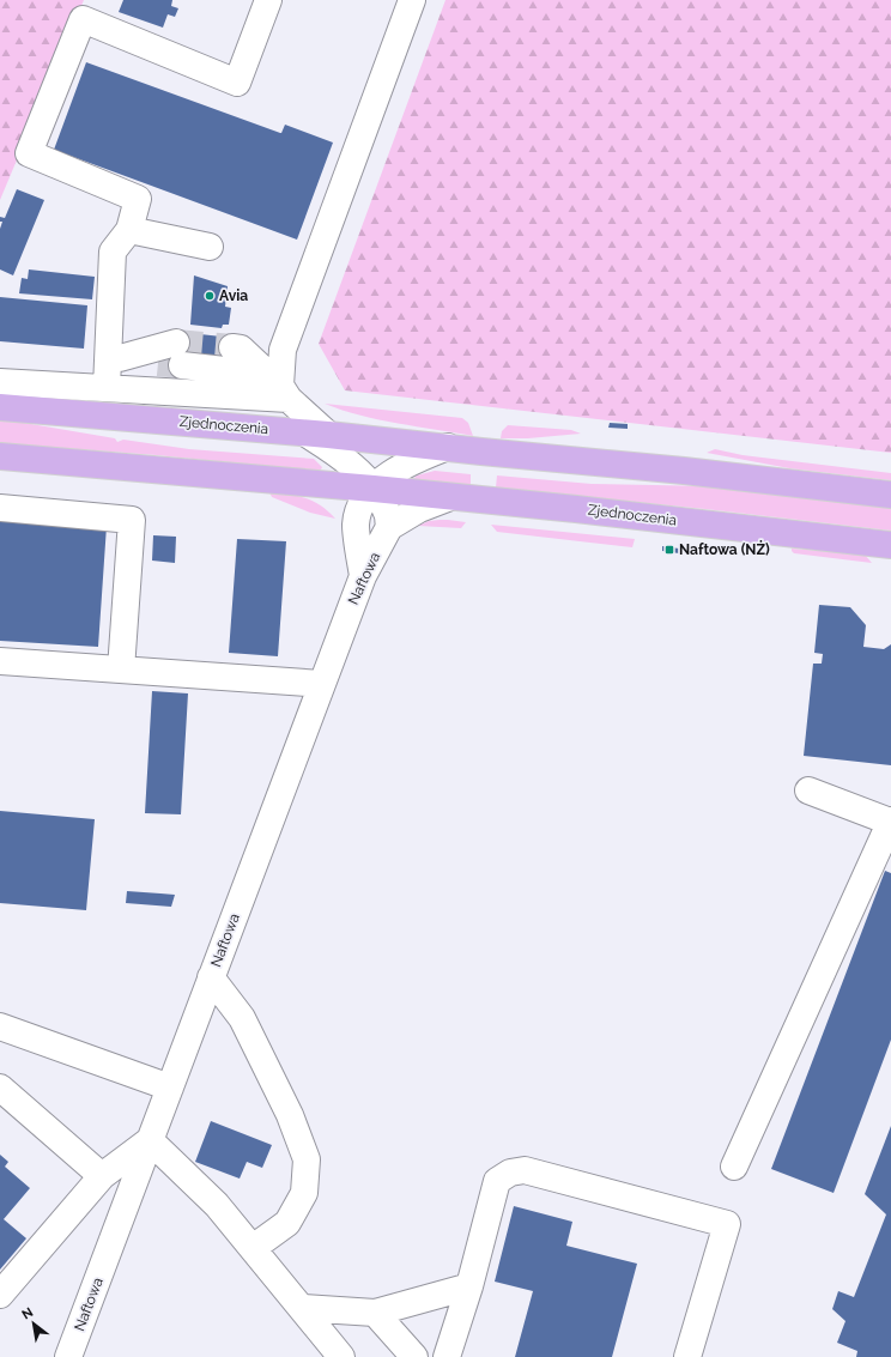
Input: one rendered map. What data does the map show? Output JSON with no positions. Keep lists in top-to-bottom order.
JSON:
{
  "streets": {
    "main road": ["Zjednoczenia"],
    "street": ["Naftowa"]
  },
  "crossings": [
    ["Zjednoczenia", "Naftowa"]
  ],
  "places": {
    "other": ["Avia"],
    "transit": ["Naftowa (NŻ)"]
  },
  "north": "top left"
}
